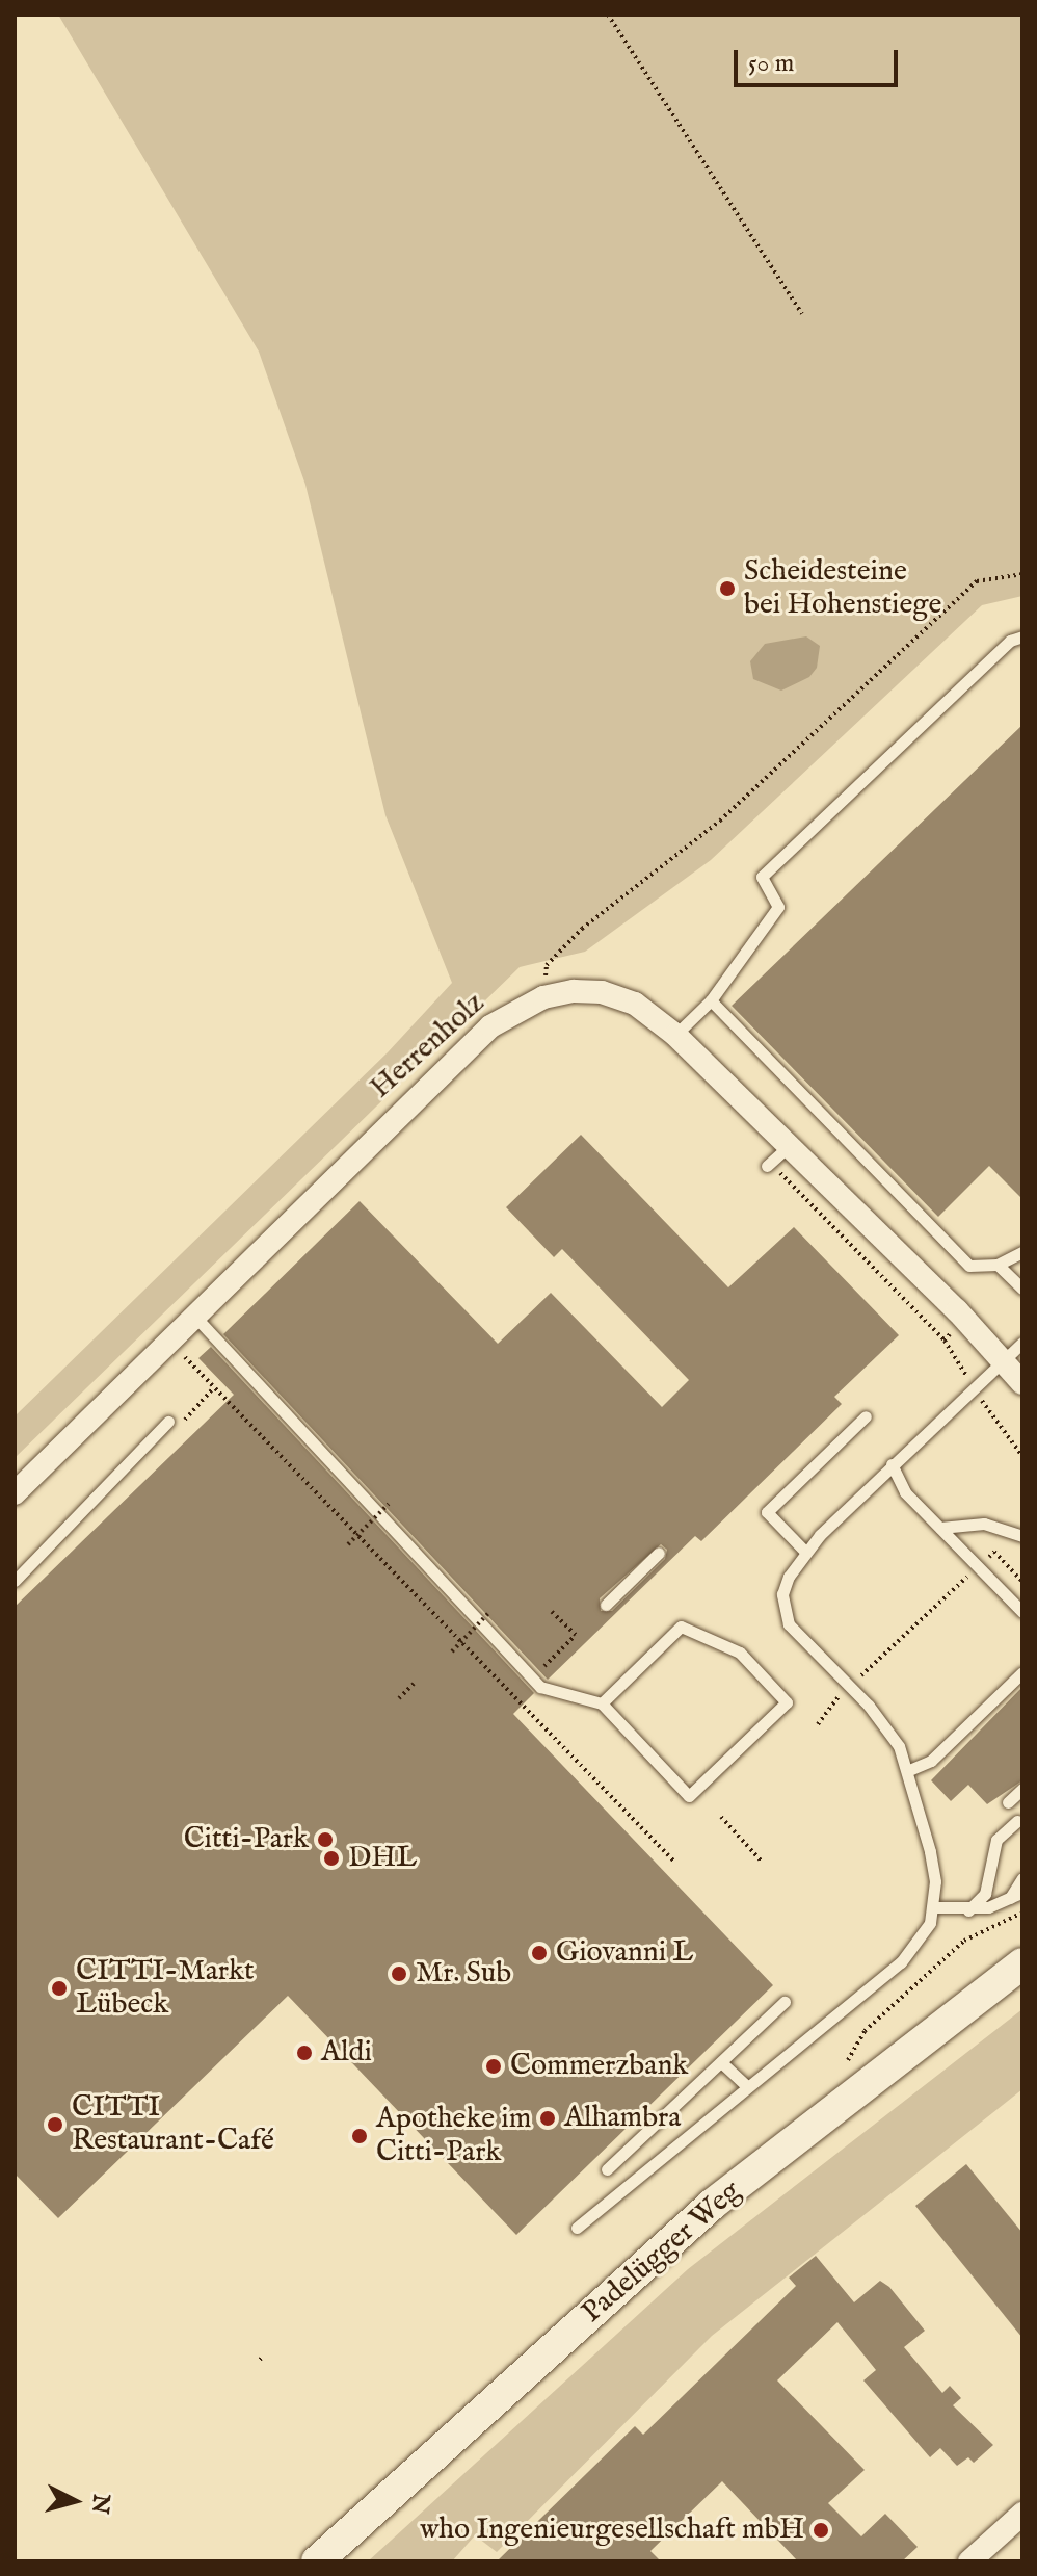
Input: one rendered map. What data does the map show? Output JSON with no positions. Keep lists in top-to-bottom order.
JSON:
{
  "streets": {
    "main road": ["Padelügger Weg"],
    "street": ["Herrenholz"]
  },
  "places": [
    "Scheidesteine bei Hohenstiege",
    "Citti-Park",
    "DHL",
    "Giovanni L",
    "Mr. Sub",
    "CITTI-Markt Lübeck",
    "Aldi",
    "Commerzbank",
    "Alhambra",
    "CITTI Restaurant-Café",
    "Apotheke im Citti-Park",
    "who Ingenieurgesellschaft mbH"
  ],
  "scale_bar": "50 m",
  "north": "right"
}
